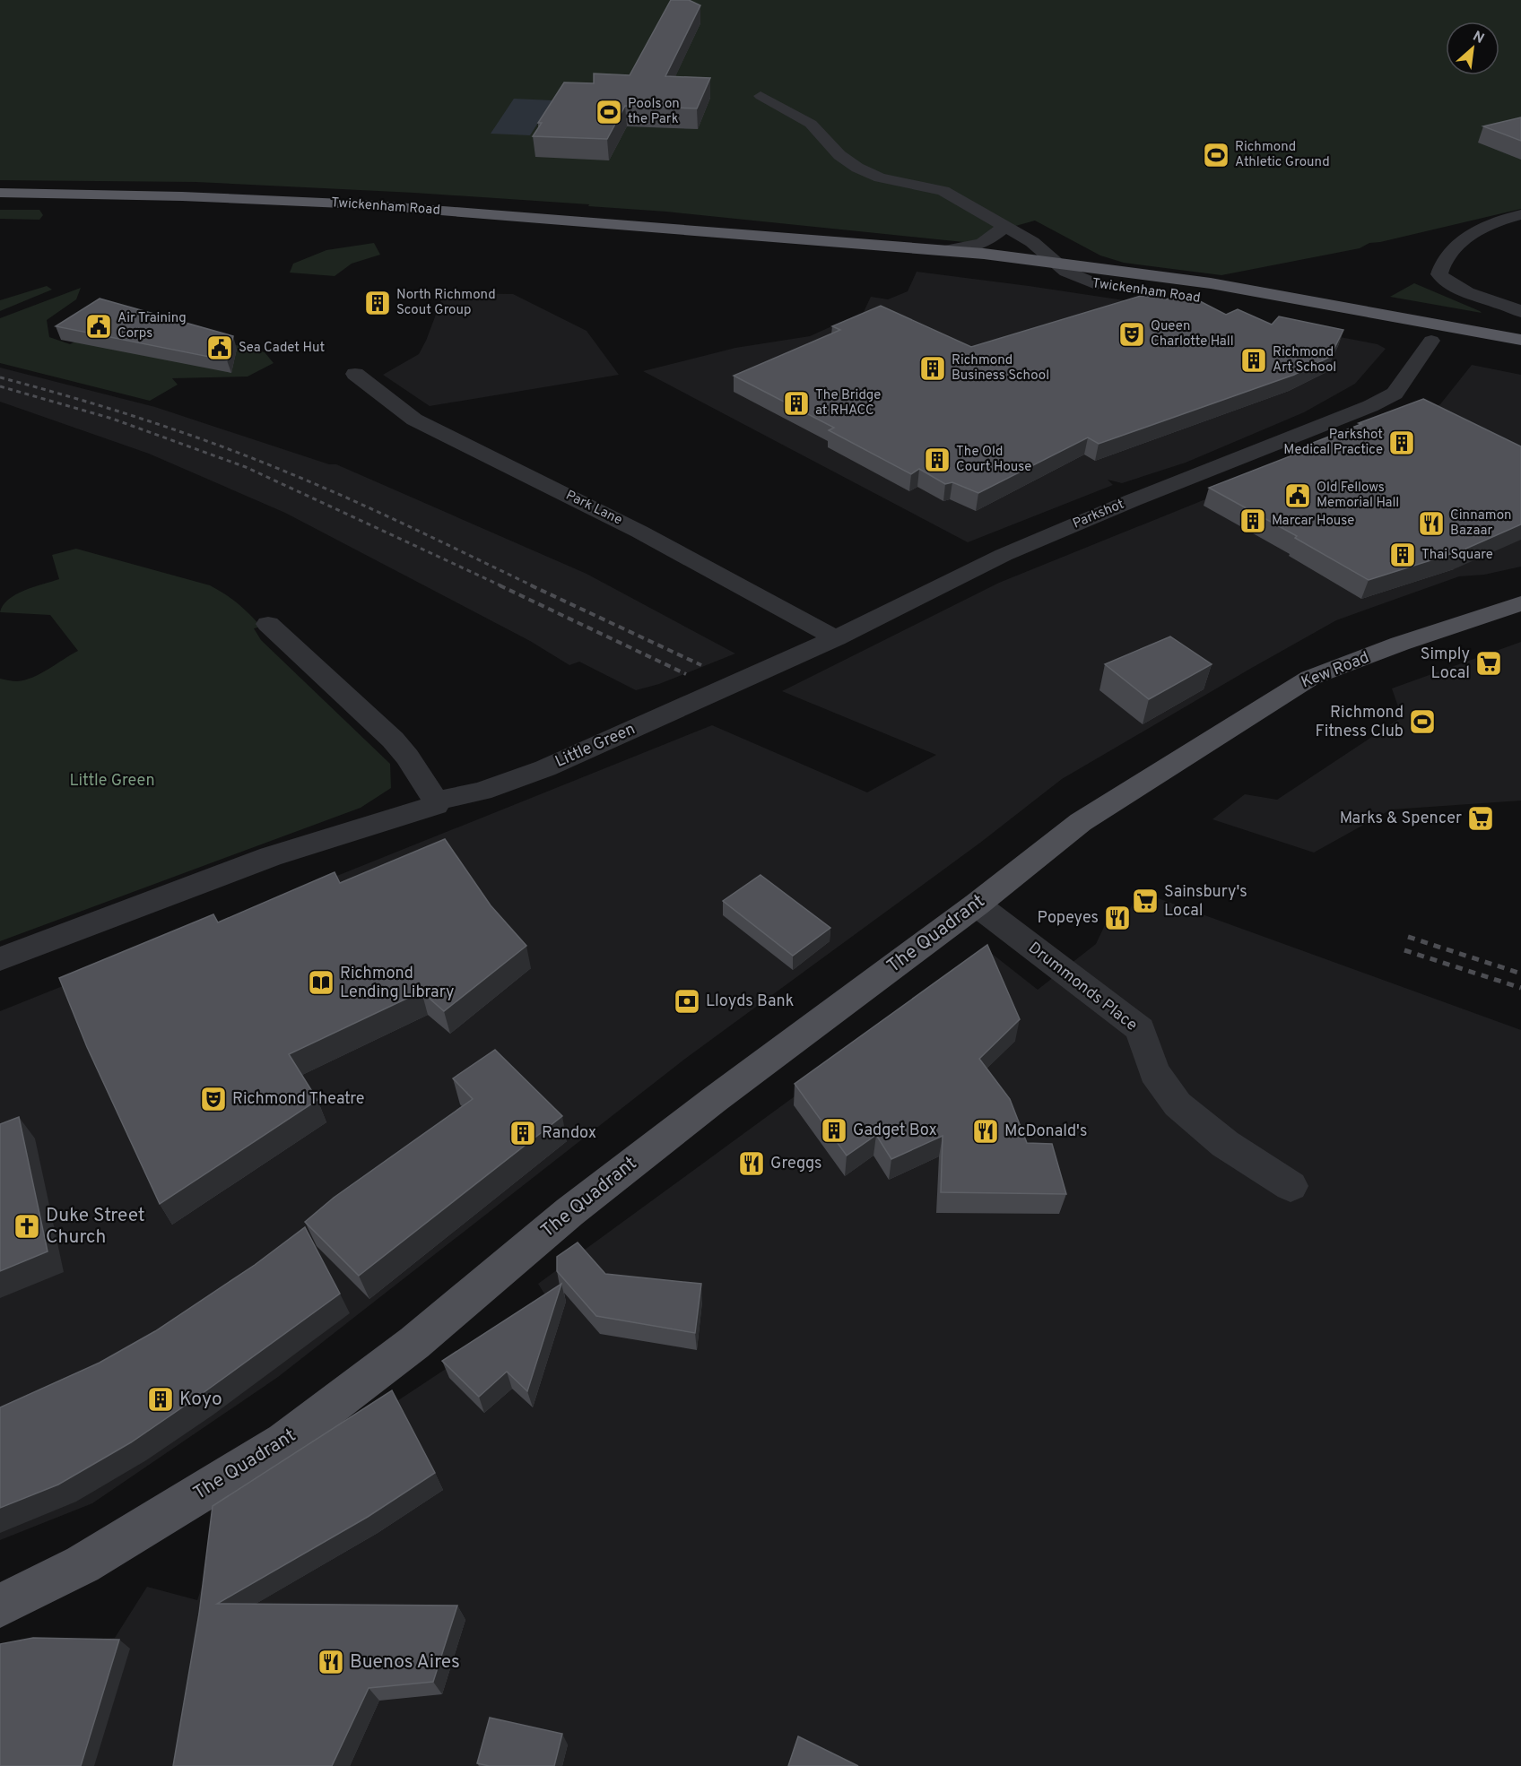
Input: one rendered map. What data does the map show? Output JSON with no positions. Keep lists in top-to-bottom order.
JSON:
{
  "streets": {
    "highway": ["Twickenham Road"],
    "main road": ["Kew Road", "The Quadrant"],
    "street": [
      "Park Lane",
      "Parkshot",
      "Little Green",
      "Drummonds Place"
    ]
  },
  "crossings": [
    ["Park Lane", "Parkshot"],
    ["Parkshot", "Little Green"],
    ["Kew Road", "The Quadrant"],
    ["The Quadrant", "Drummonds Place"]
  ],
  "parks": ["Little Green"],
  "places": {
    "sports": ["Pools on the Park", "Richmond Athletic Ground", "Richmond Fitness Club"],
    "building": [
      "North Richmond Scout Group",
      "Richmond Art School",
      "Richmond Business School",
      "The Bridge at RHACC",
      "Parkshot Medical Practice",
      "The Old Court House",
      "Marcar House",
      "Thai Square",
      "Gadget Box",
      "Randox",
      "Koyo"
    ],
    "public building": ["Air Training Corps", "Sea Cadet Hut", "Old Fellows Memorial Hall"],
    "theatre": ["Queen Charlotte Hall", "Richmond Theatre"],
    "restaurant": [
      "Cinnamon Bazaar",
      "Popeyes",
      "McDonald's",
      "Greggs",
      "Buenos Aires"
    ],
    "supermarket": ["Simply Local", "Marks & Spencer", "Sainsbury's Local"],
    "library": ["Richmond Lending Library"],
    "bank": ["Lloyds Bank"],
    "church": ["Duke Street Church"]
  },
  "north": "top right"
}
